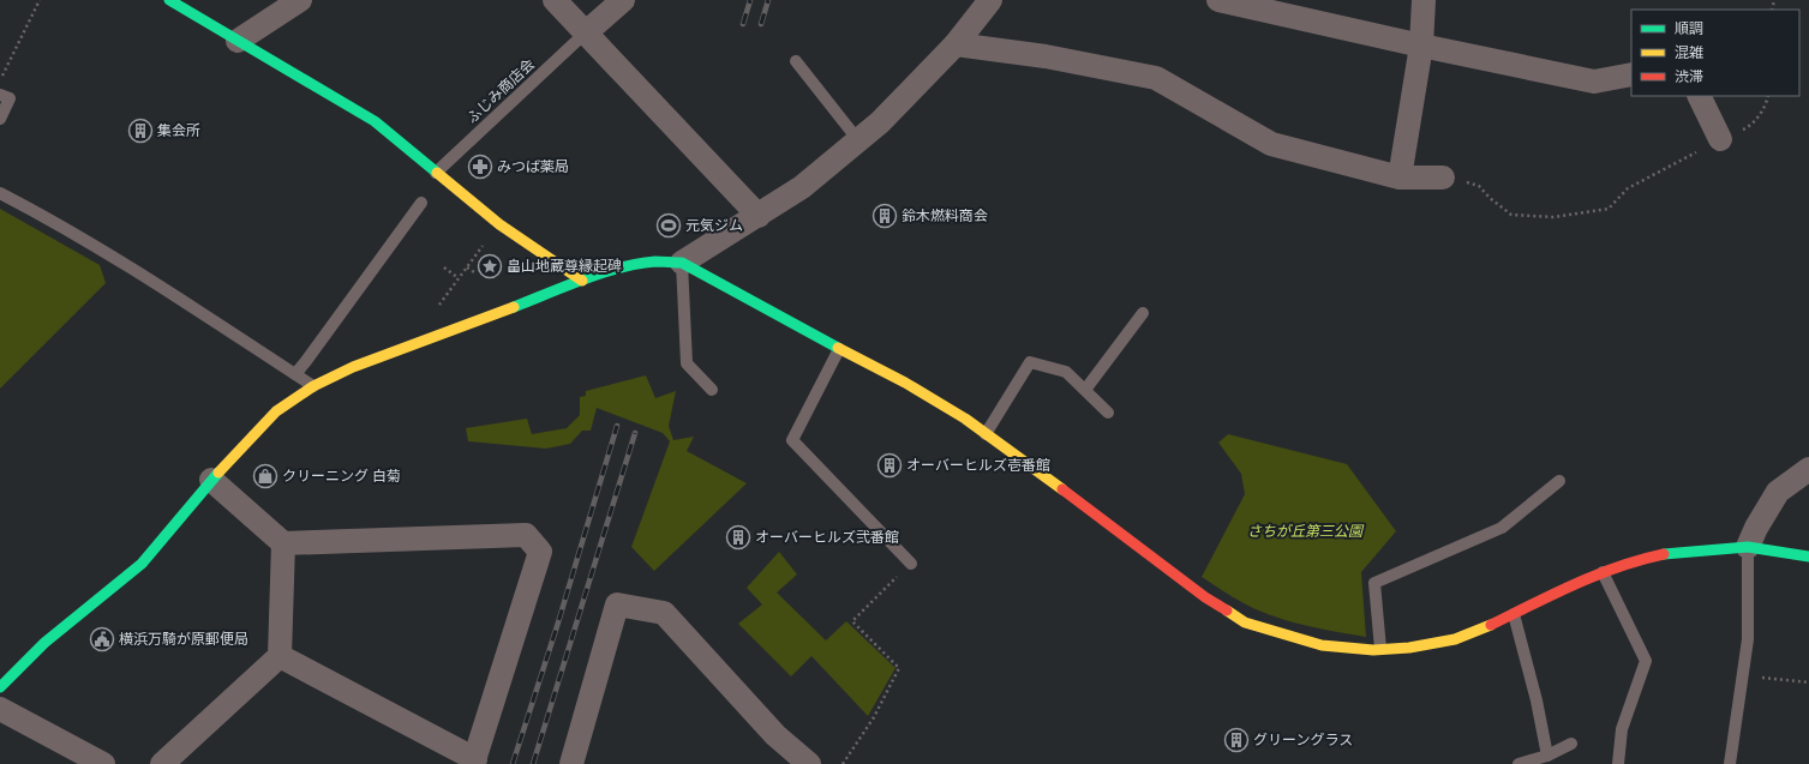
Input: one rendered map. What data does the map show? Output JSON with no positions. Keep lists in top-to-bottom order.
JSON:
{
  "streets": {
    "lane": ["ふじみ商店会"]
  },
  "parks": ["さちが丘第三公園"],
  "places": {
    "building": [
      "集会所",
      "鈴木燃料商会",
      "オーバーヒルズ壱番館",
      "オーバーヒルズ弐番館",
      "グリーングラス"
    ],
    "pharmacy": ["みつば薬局"],
    "sports": ["元気ジム"],
    "place": ["畠山地蔵尊縁起碑"],
    "shop": ["クリーニング 白菊"],
    "public building": ["横浜万騎が原郵便局"]
  },
  "legend": ["順調", "混雑", "渋滞"]
}
